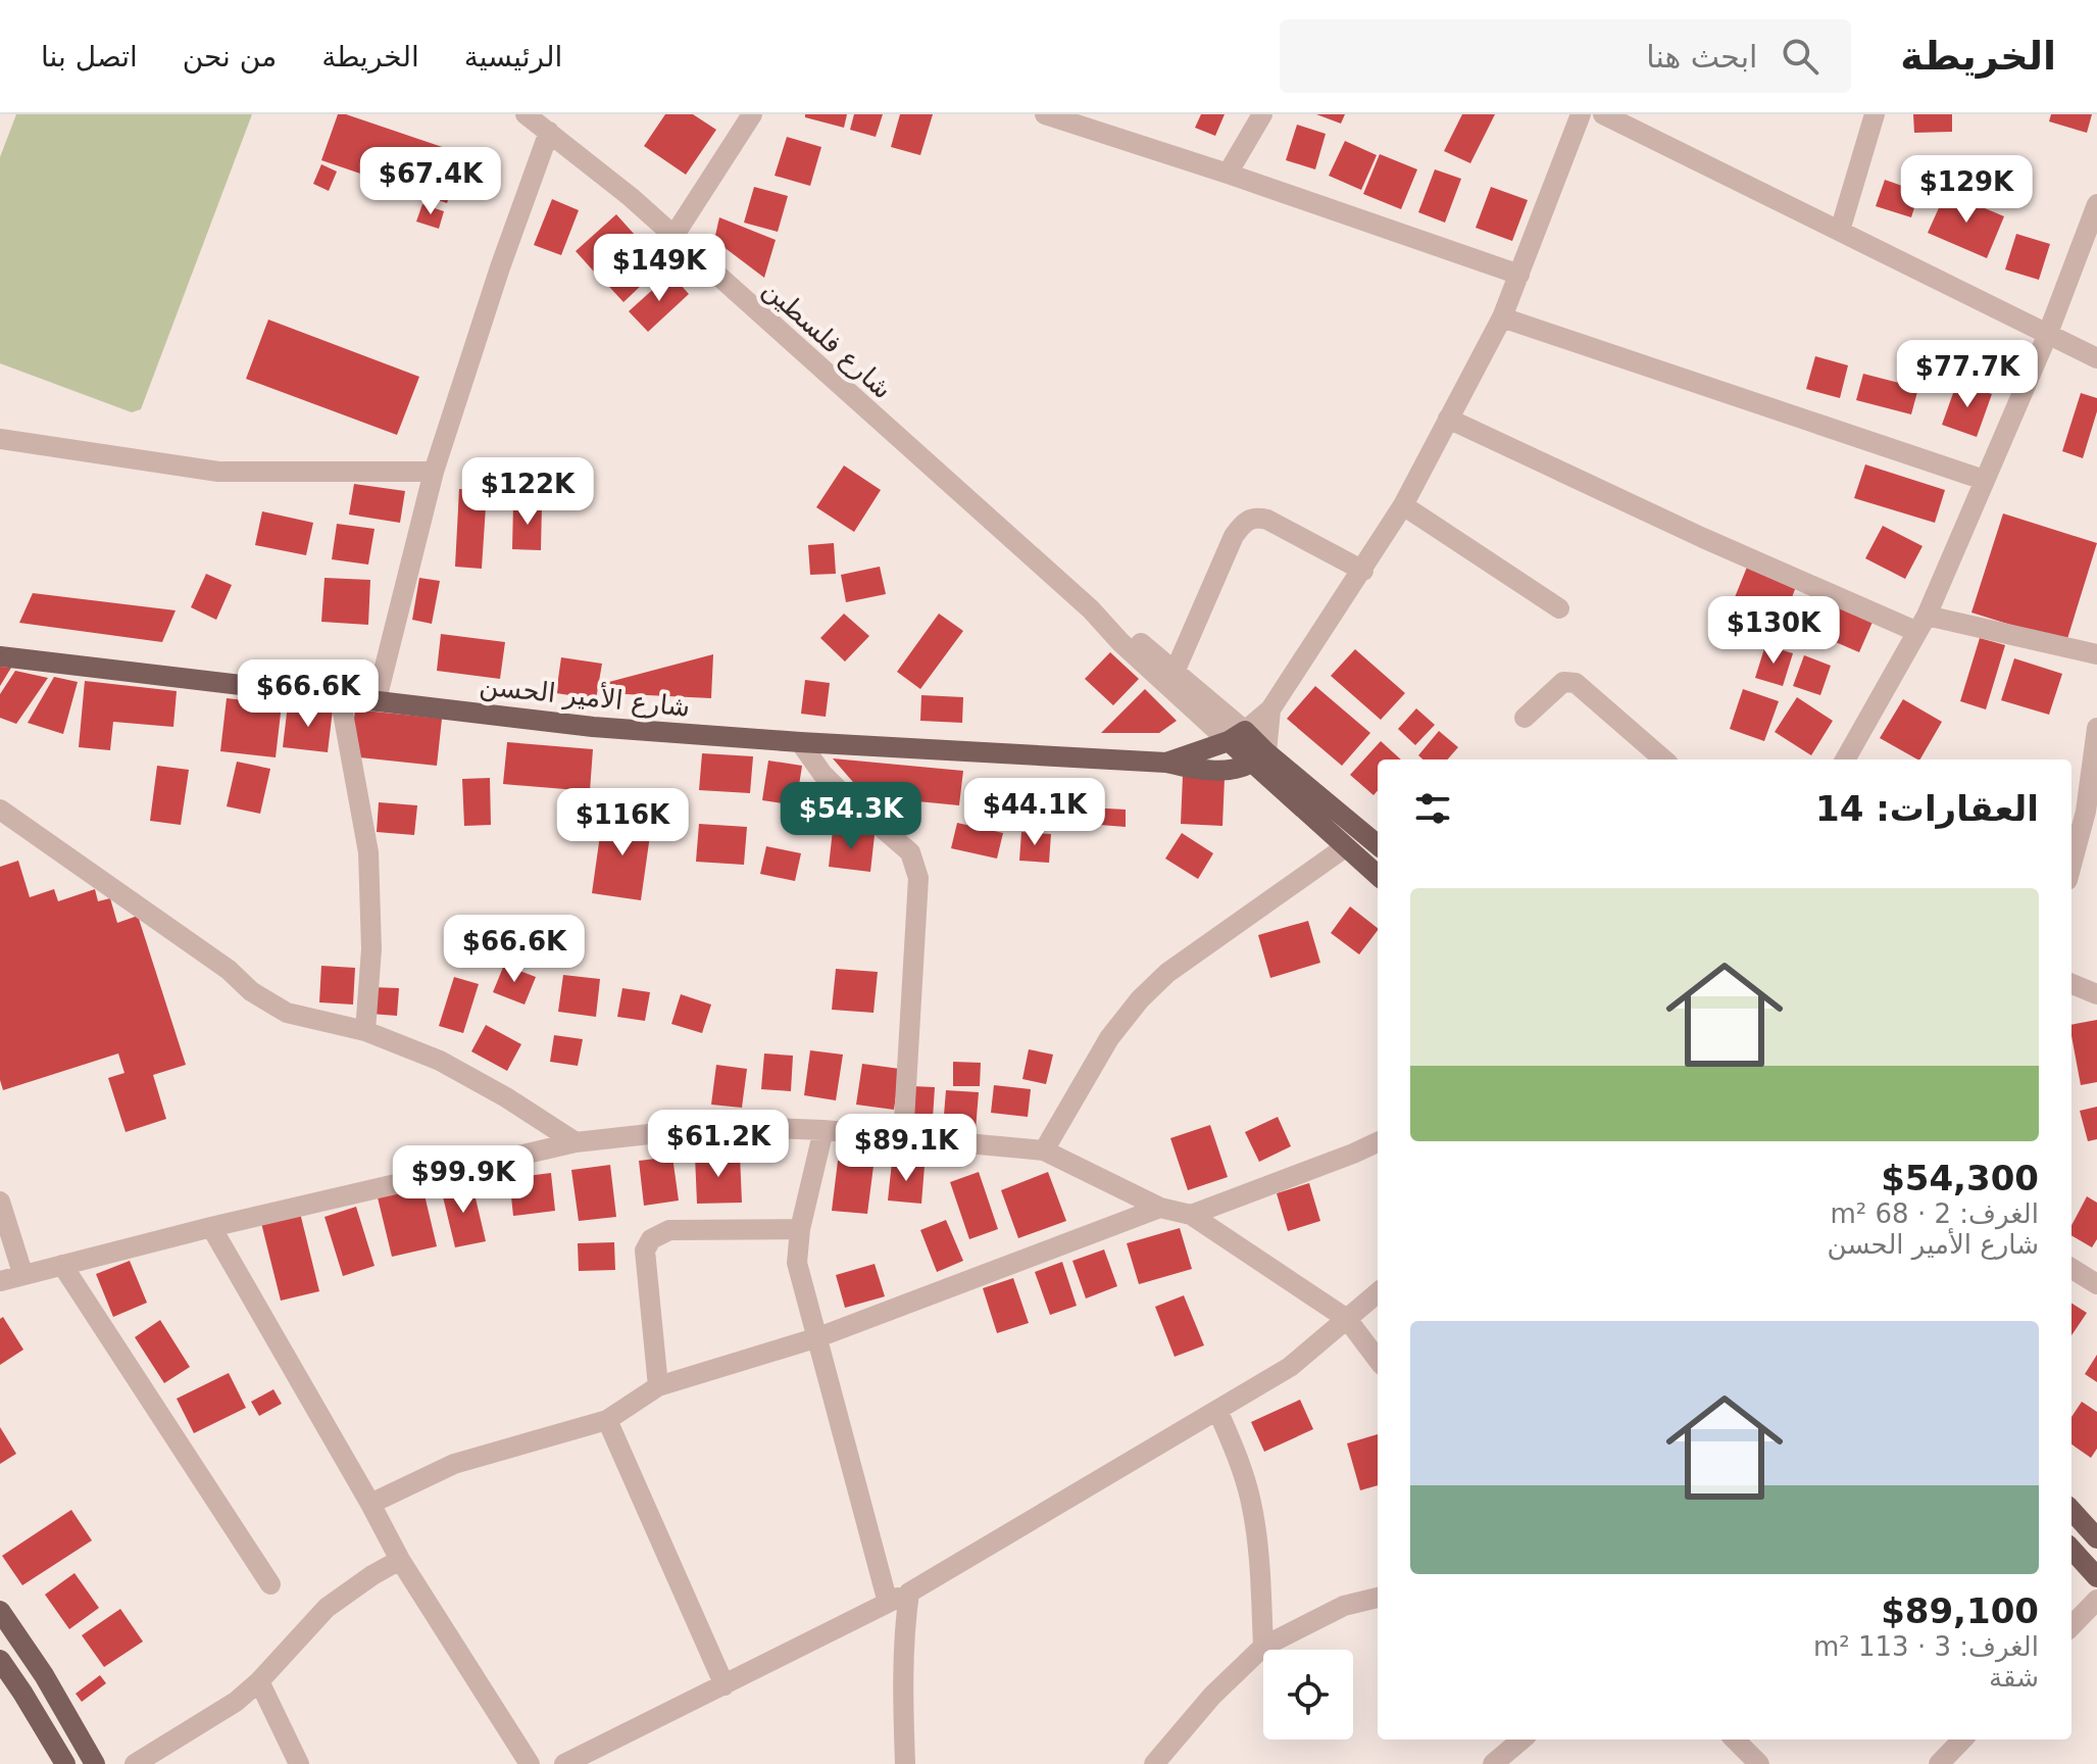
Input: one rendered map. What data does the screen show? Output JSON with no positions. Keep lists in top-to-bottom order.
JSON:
{
  "streets": {
    "main road": ["شارع الأمير الحسن"],
    "street": ["شارع فلسطين"]
  },
  "crossings": [
    ["شارع فلسطين", "شارع الأمير الحسن"]
  ],
  "page": {
    "header": "الخريطة",
    "search": "ابحث هنا",
    "nav": [
      "الرئيسية",
      "الخريطة",
      "من نحن",
      "اتصل بنا"
    ],
    "price": [
      "$67.4K",
      "$129K",
      "$149K",
      "$77.7K",
      "$122K",
      "$130K",
      "$66.6K",
      "$44.1K",
      "$54.3K",
      "$116K",
      "$66.6K",
      "$61.2K",
      "$89.1K",
      "$99.9K"
    ],
    "heading": "العقارات: 14",
    "list": [
      {
        "name": "$54,300",
        "note": "الغرف: 2 · 68 m² · شارع الأمير الحسن"
      },
      {
        "name": "$89,100",
        "note": "الغرف: 3 · 113 m² · شقة"
      }
    ]
  }
}
